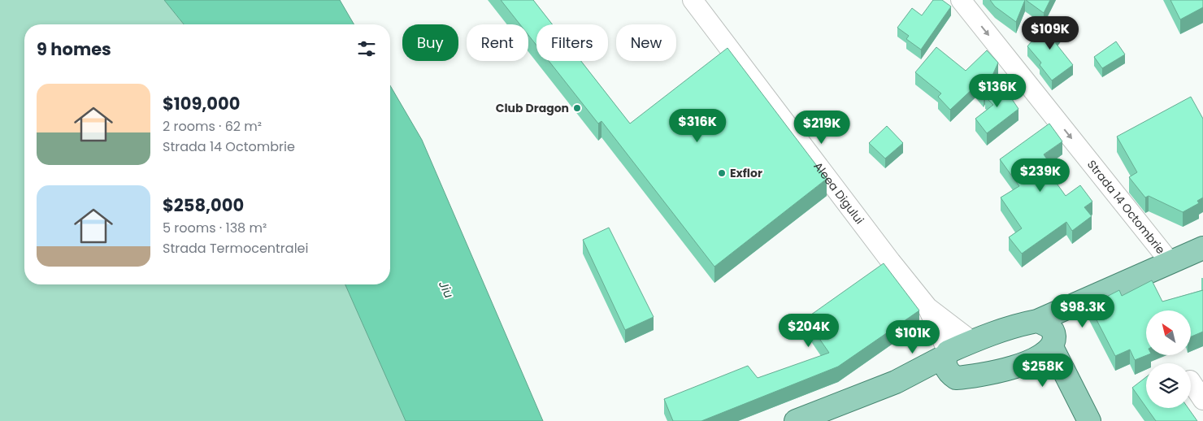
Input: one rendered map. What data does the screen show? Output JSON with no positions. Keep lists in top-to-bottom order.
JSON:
{
  "streets": {
    "street": ["Aleea Digului", "Strada 14 Octombrie"]
  },
  "one_way": ["Strada 14 Octombrie"],
  "water": ["Jiu"],
  "places": ["Club Dragon", "Exflor"],
  "north": "top left",
  "page": {
    "price": [
      "$109K",
      "$136K",
      "$316K",
      "$219K",
      "$239K",
      "$98.3K",
      "$204K",
      "$101K",
      "$258K"
    ],
    "chip": [
      "Buy",
      "Rent",
      "Filters",
      "New"
    ],
    "heading": "9 homes",
    "list": [
      {
        "name": "$109,000",
        "note": "2 rooms · 62 m² · Strada 14 Octombrie"
      },
      {
        "name": "$258,000",
        "note": "5 rooms · 138 m² · Strada Termocentralei"
      }
    ]
  }
}
